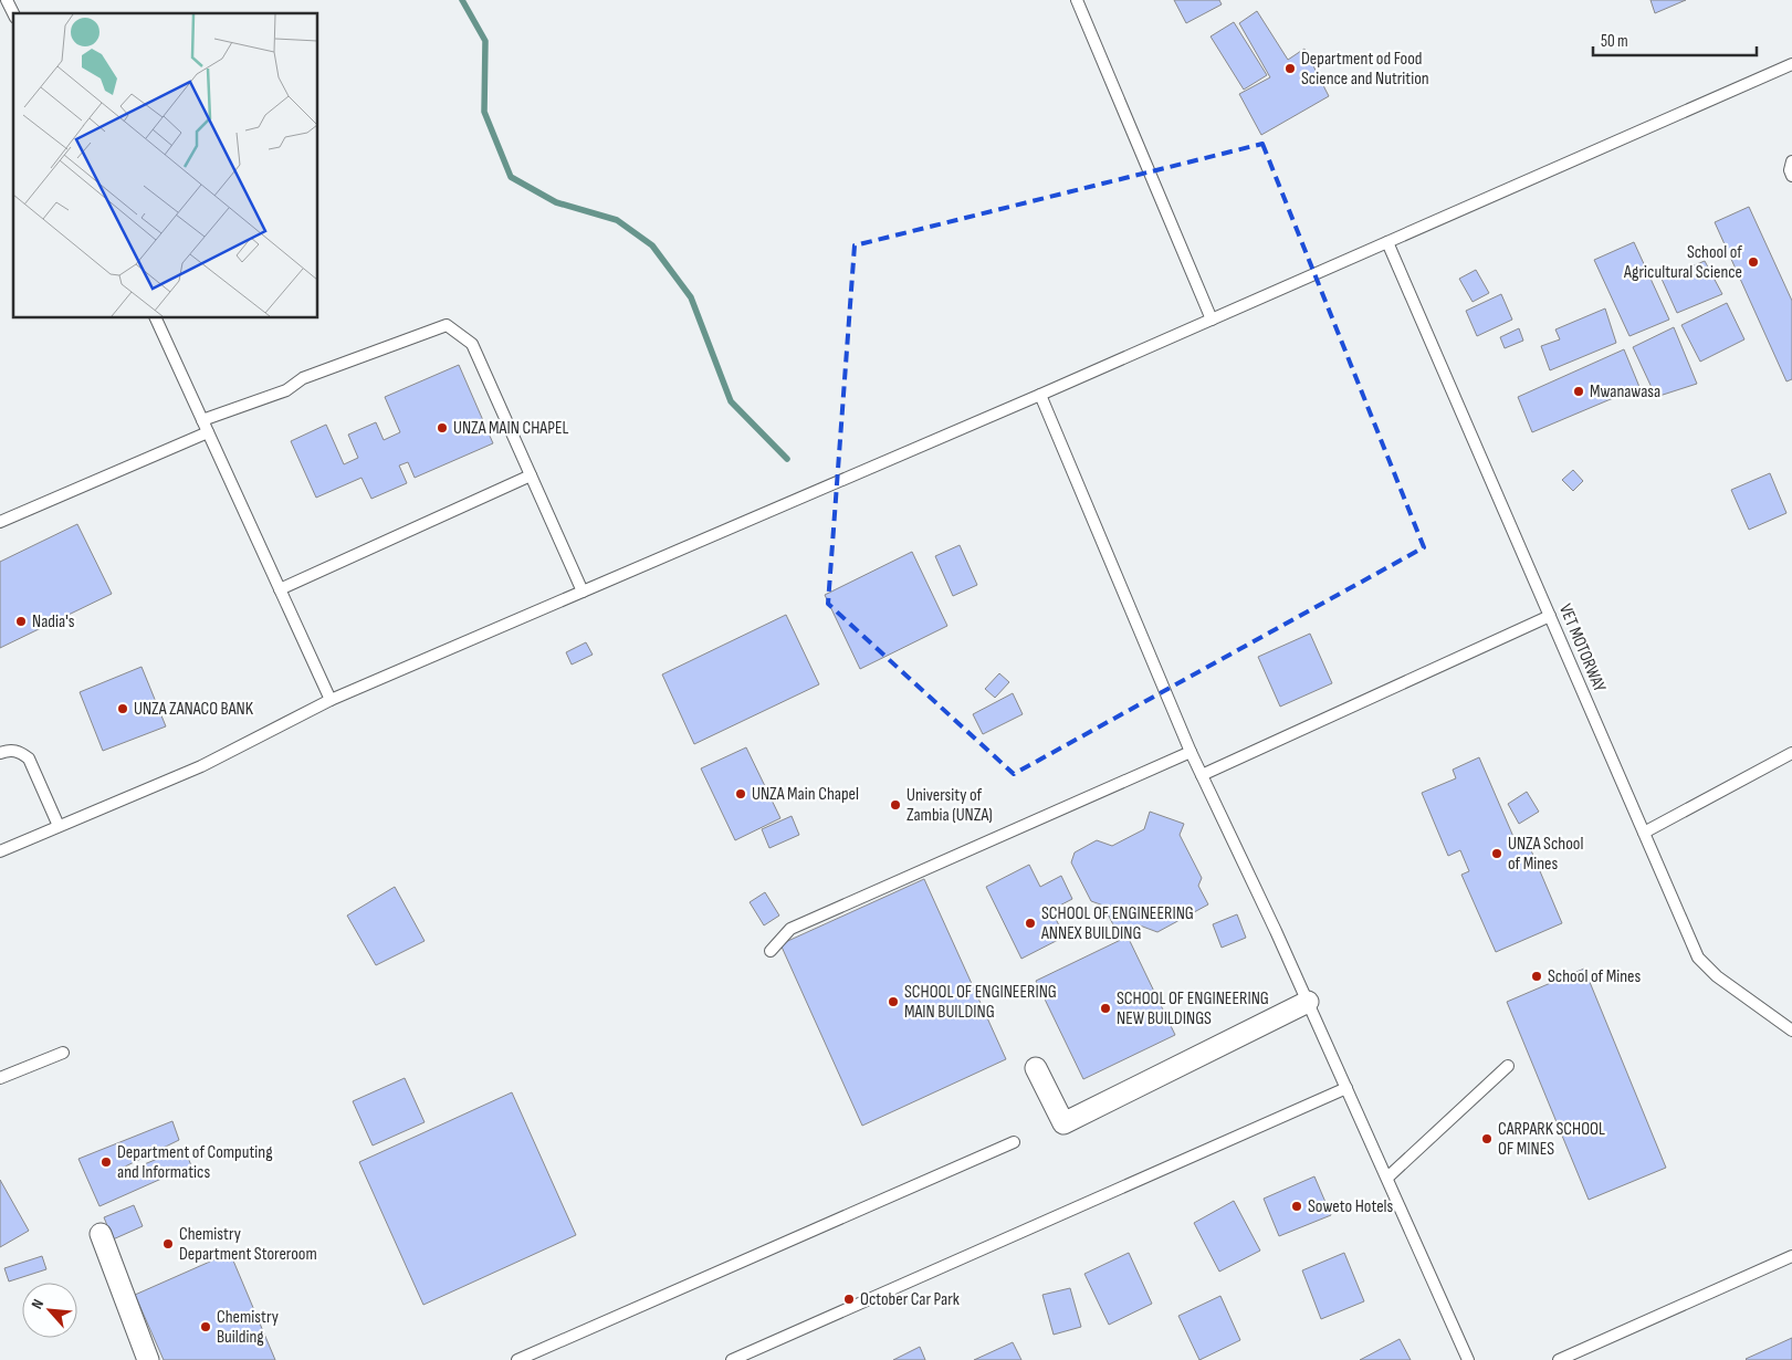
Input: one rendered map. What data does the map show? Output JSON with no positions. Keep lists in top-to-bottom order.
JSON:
{
  "streets": {
    "lane": ["VET MOTORWAY"]
  },
  "places": [
    "Department od Food Science and Nutrition",
    "School of Agricultural Science",
    "Mwanawasa",
    "UNZA MAIN CHAPEL",
    "Nadia's",
    "UNZA ZANACO BANK",
    "UNZA Main Chapel",
    "University of Zambia (UNZA)",
    "UNZA School of Mines",
    "SCHOOL OF ENGINEERING ANNEX BUILDING",
    "School of Mines",
    "SCHOOL OF ENGINEERING MAIN BUILDING",
    "SCHOOL OF ENGINEERING NEW BUILDINGS",
    "CARPARK SCHOOL OF MINES",
    "Department of Computing and Informatics",
    "Soweto Hotels",
    "Chemistry Department Storeroom",
    "October Car Park",
    "Chemistry Building"
  ],
  "scale_bar": "50 m",
  "north": "top left"
}
